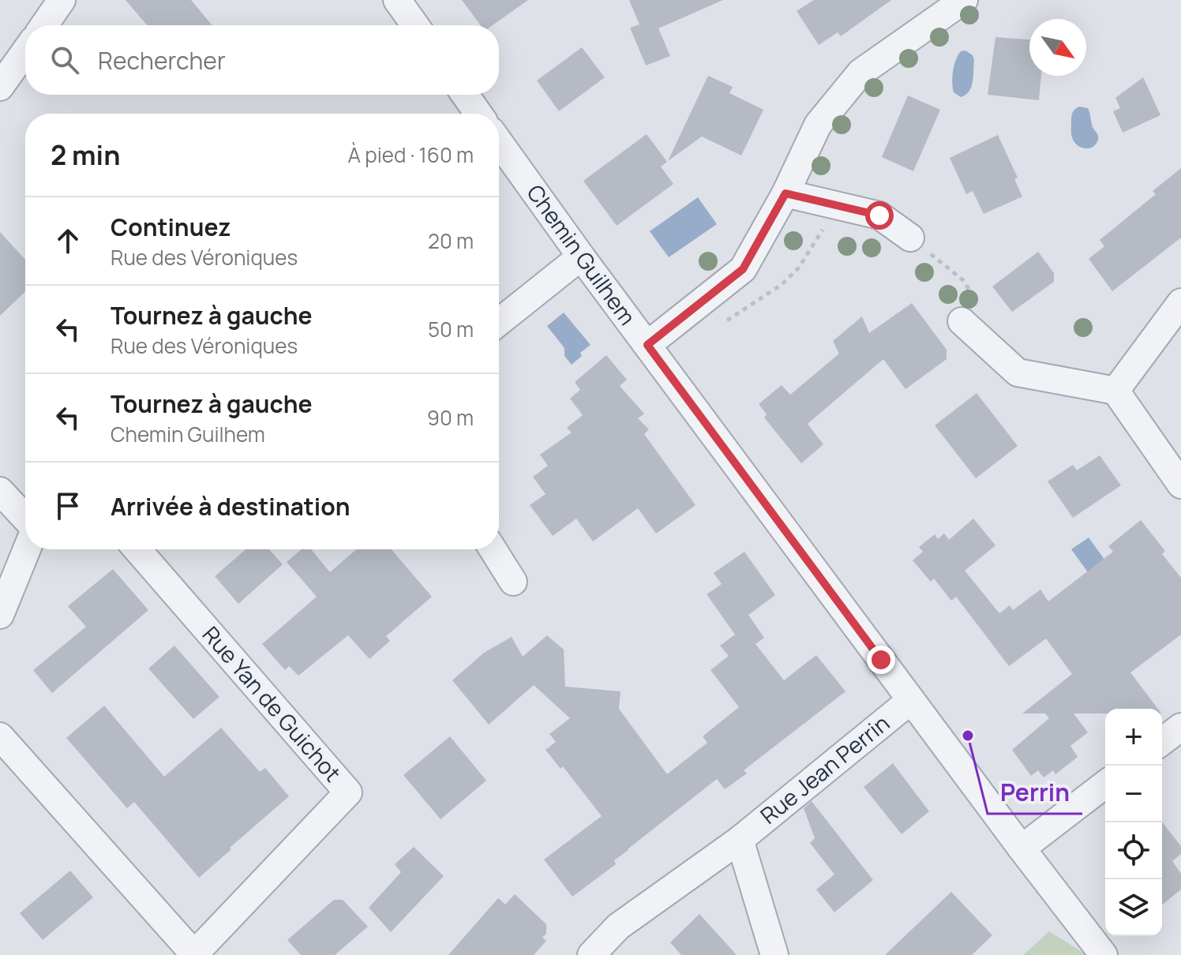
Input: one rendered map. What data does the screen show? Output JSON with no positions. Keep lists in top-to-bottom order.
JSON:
{
  "streets": {
    "street": ["Chemin Guilhem", "Rue Yan de Guichot", "Rue Jean Perrin"]
  },
  "crossings": [
    ["Chemin Guilhem", "Rue Jean Perrin"]
  ],
  "places": ["Perrin"],
  "north": "bottom right",
  "page": {
    "search": "Rechercher",
    "heading": ["2 min", "À pied · 160 m"],
    "list": [
      ["Continuez", "Rue des Véroniques", "20 m"],
      ["Tournez à gauche", "Rue des Véroniques", "50 m"],
      ["Tournez à gauche", "Chemin Guilhem", "90 m"],
      "Arrivée à destination"
    ],
    "map_buttons": ["+", "−"]
  }
}
